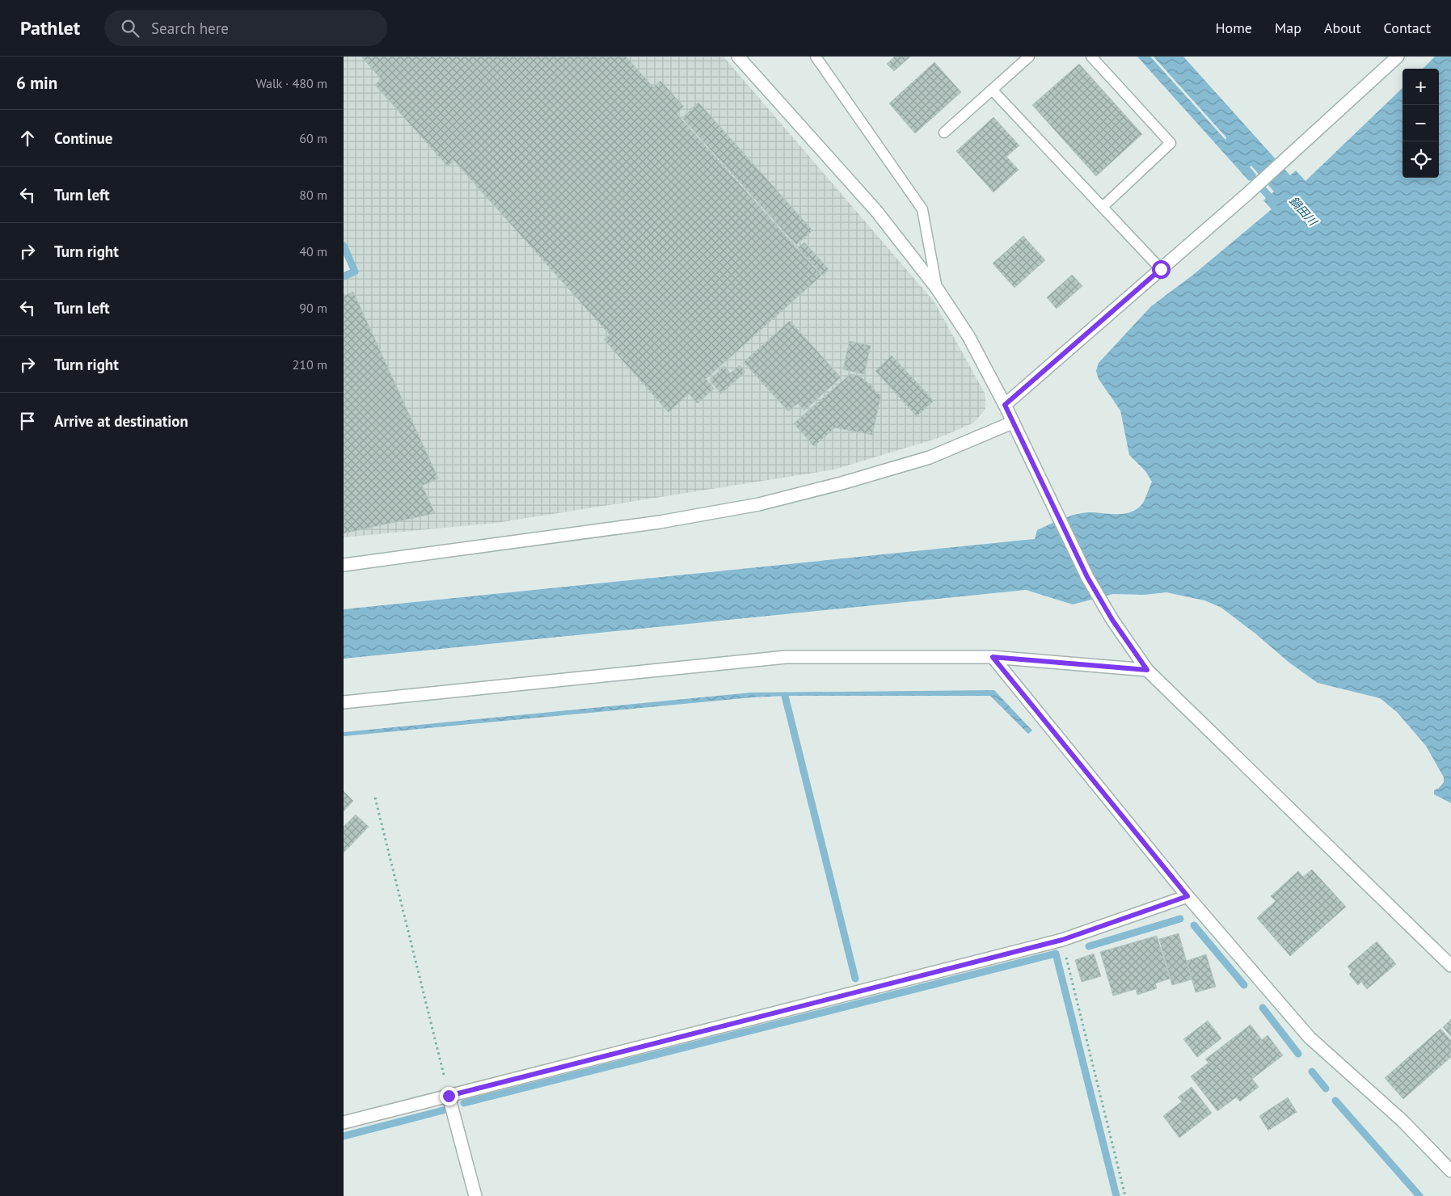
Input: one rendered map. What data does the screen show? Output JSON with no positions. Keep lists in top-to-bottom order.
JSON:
{
  "water": ["鍋田川"],
  "page": {
    "header": "Pathlet",
    "search": "Search here",
    "nav": [
      "Home",
      "Map",
      "About",
      "Contact"
    ],
    "heading": ["6 min", "Walk · 480 m"],
    "map_buttons": ["+", "−"],
    "list": [
      ["Continue", "60 m"],
      ["Turn left", "80 m"],
      ["Turn right", "40 m"],
      ["Turn left", "90 m"],
      ["Turn right", "210 m"],
      "Arrive at destination"
    ]
  }
}
